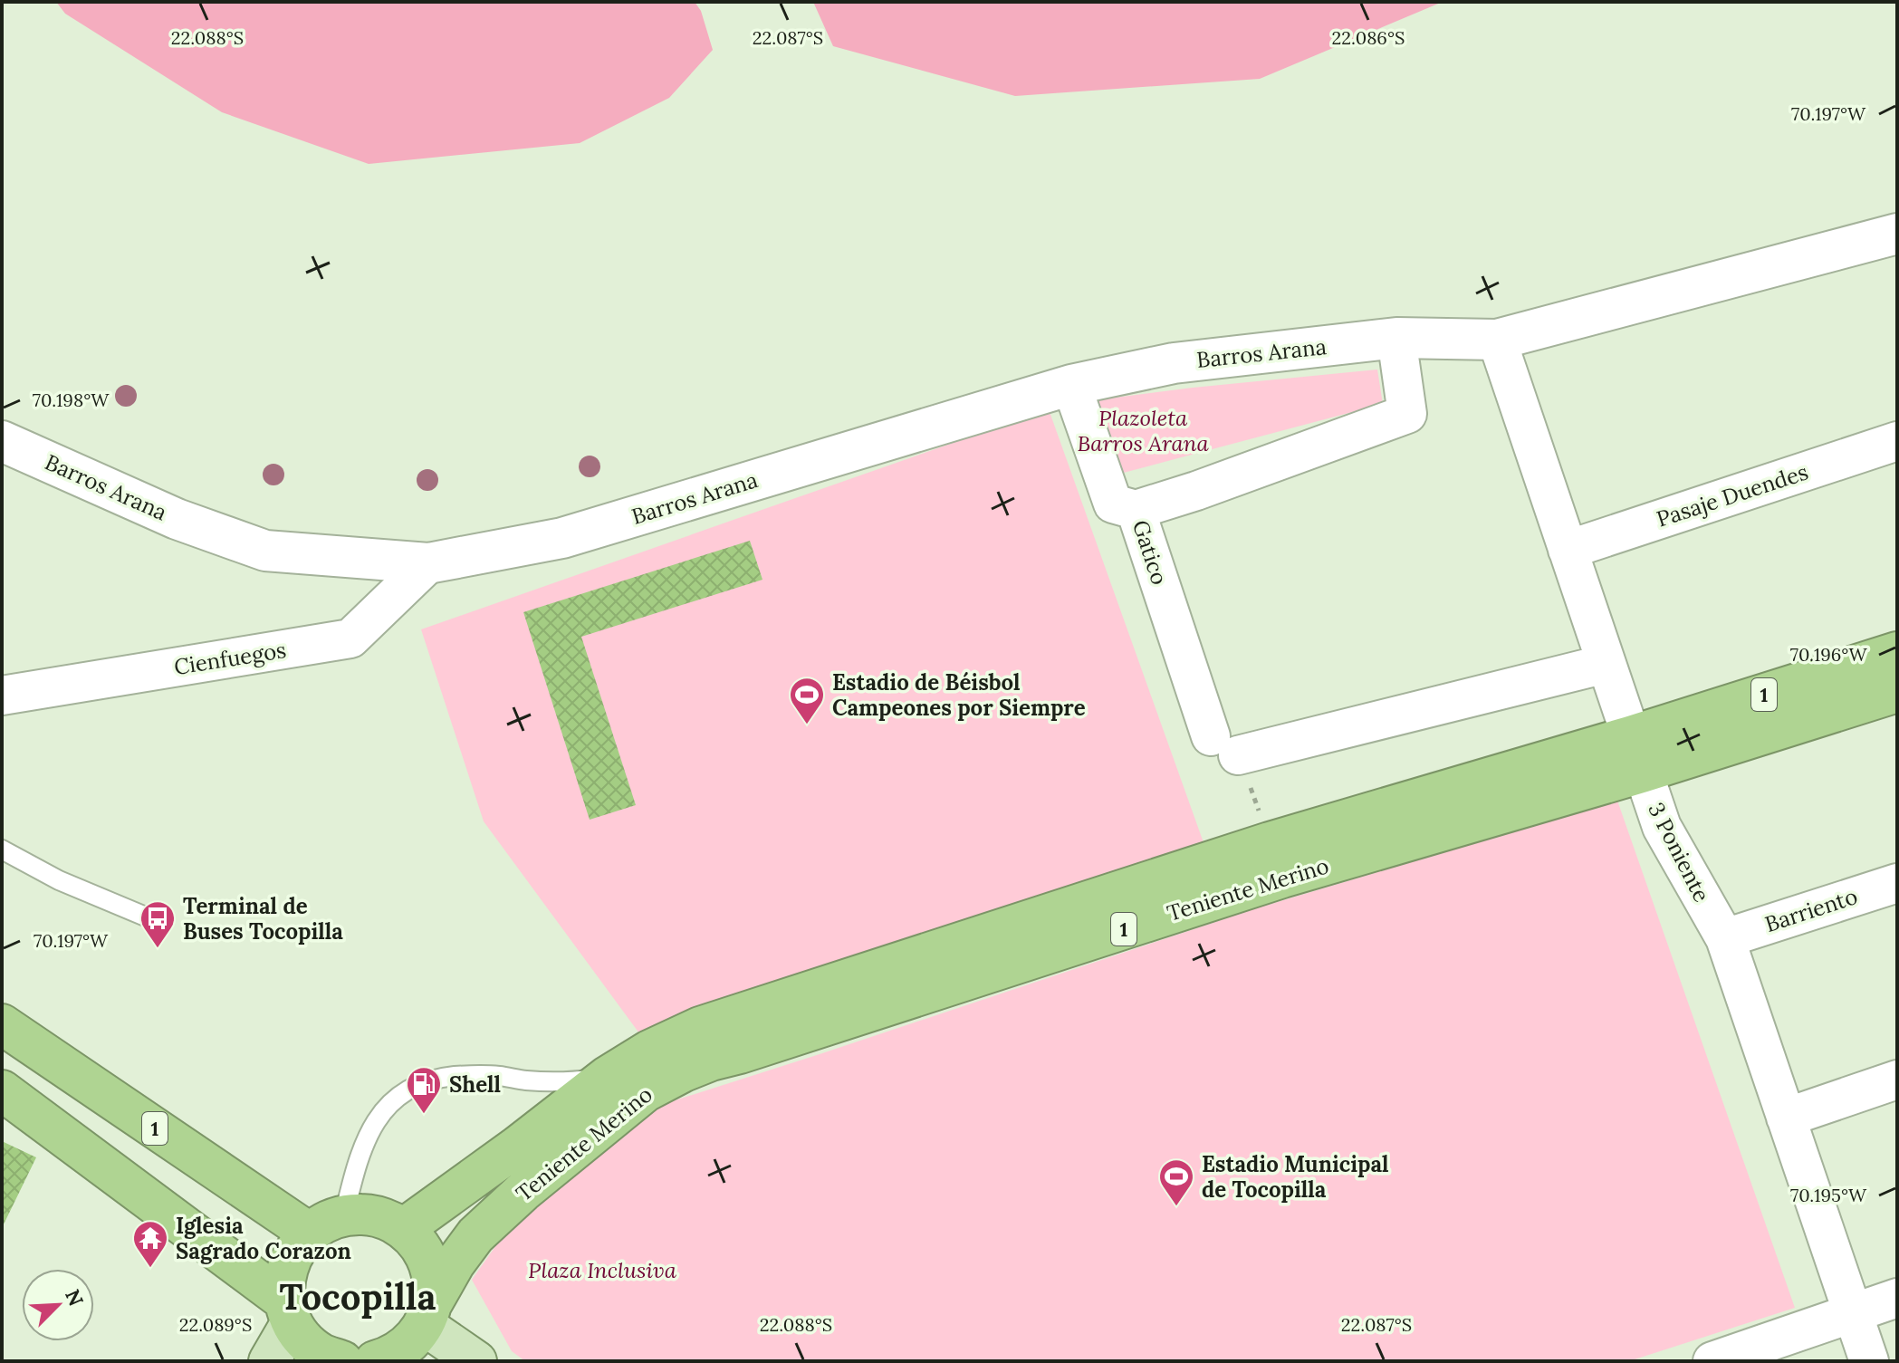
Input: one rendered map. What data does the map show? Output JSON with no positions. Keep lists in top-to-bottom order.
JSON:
{
  "streets": {
    "highway": ["1", "Teniente Merino"],
    "street": [
      "Barros Arana",
      "Pasaje Duendes",
      "Gatico",
      "Cienfuegos",
      "3 Poniente",
      "Barriento"
    ]
  },
  "crossings": [
    ["Barros Arana", "Gatico"],
    ["Barros Arana", "Cienfuegos"],
    ["Barros Arana", "3 Poniente"],
    ["Pasaje Duendes", "3 Poniente"],
    ["Gatico", "3 Poniente"],
    ["3 Poniente", "Teniente Merino"],
    ["3 Poniente", "Barriento"]
  ],
  "districts": ["Tocopilla"],
  "parks": ["Plazoleta Barros Arana", "Plaza Inclusiva"],
  "places": {
    "sports": ["Estadio de Béisbol Campeones por Siempre", "Estadio Municipal de Tocopilla"],
    "bus stop": ["Terminal de Buses Tocopilla"],
    "fuel station": ["Shell"],
    "temple": ["Iglesia Sagrado Corazon"]
  },
  "north": "top right",
  "coordinates": [
    "22.088°S",
    "22.087°S",
    "22.086°S",
    "70.197°W",
    "70.198°W",
    "70.196°W",
    "70.195°W",
    "22.089°S"
  ]
}
